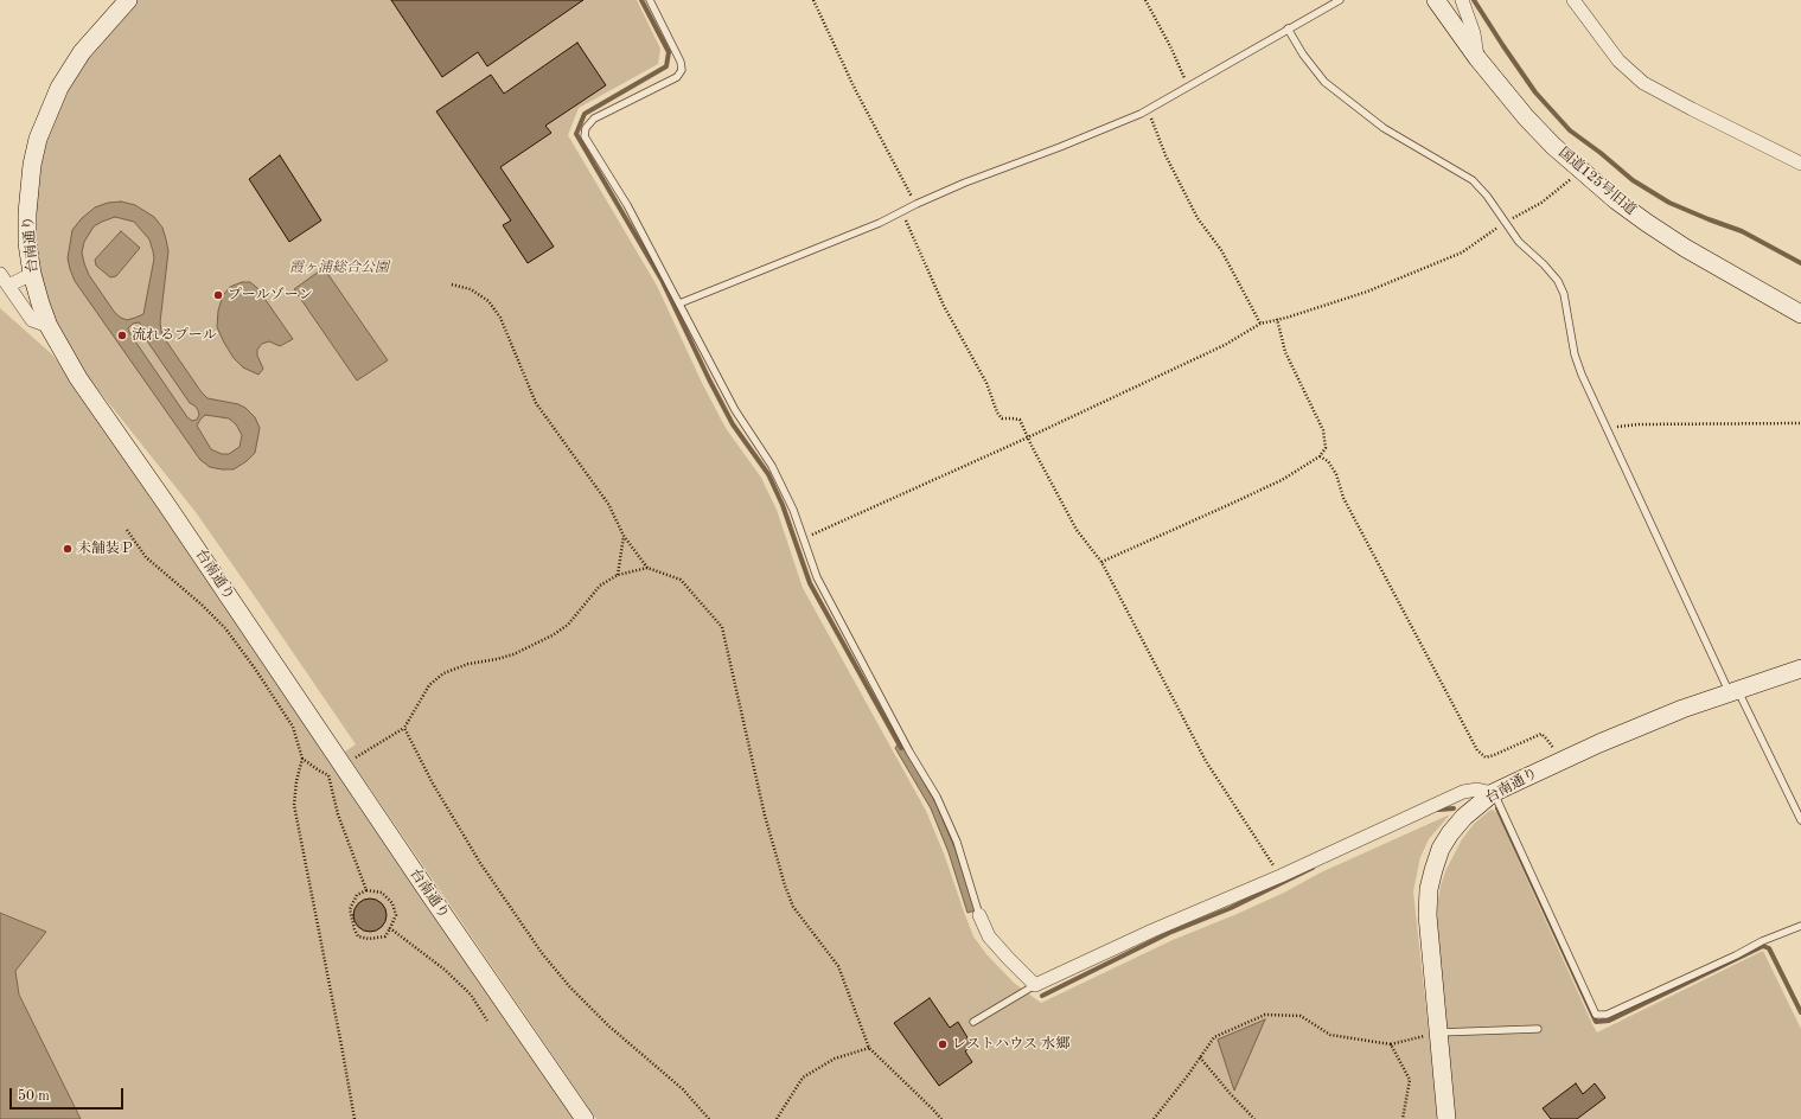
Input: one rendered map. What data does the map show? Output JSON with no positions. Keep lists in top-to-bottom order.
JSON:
{
  "streets": {
    "street": ["国道125号旧道", "台南通り"]
  },
  "parks": ["霞ヶ浦総合公園"],
  "places": [
    "プールゾーン",
    "流れるプール",
    "未舗装Ｐ",
    "レストハウス 水郷"
  ],
  "scale_bar": "50 m"
}
